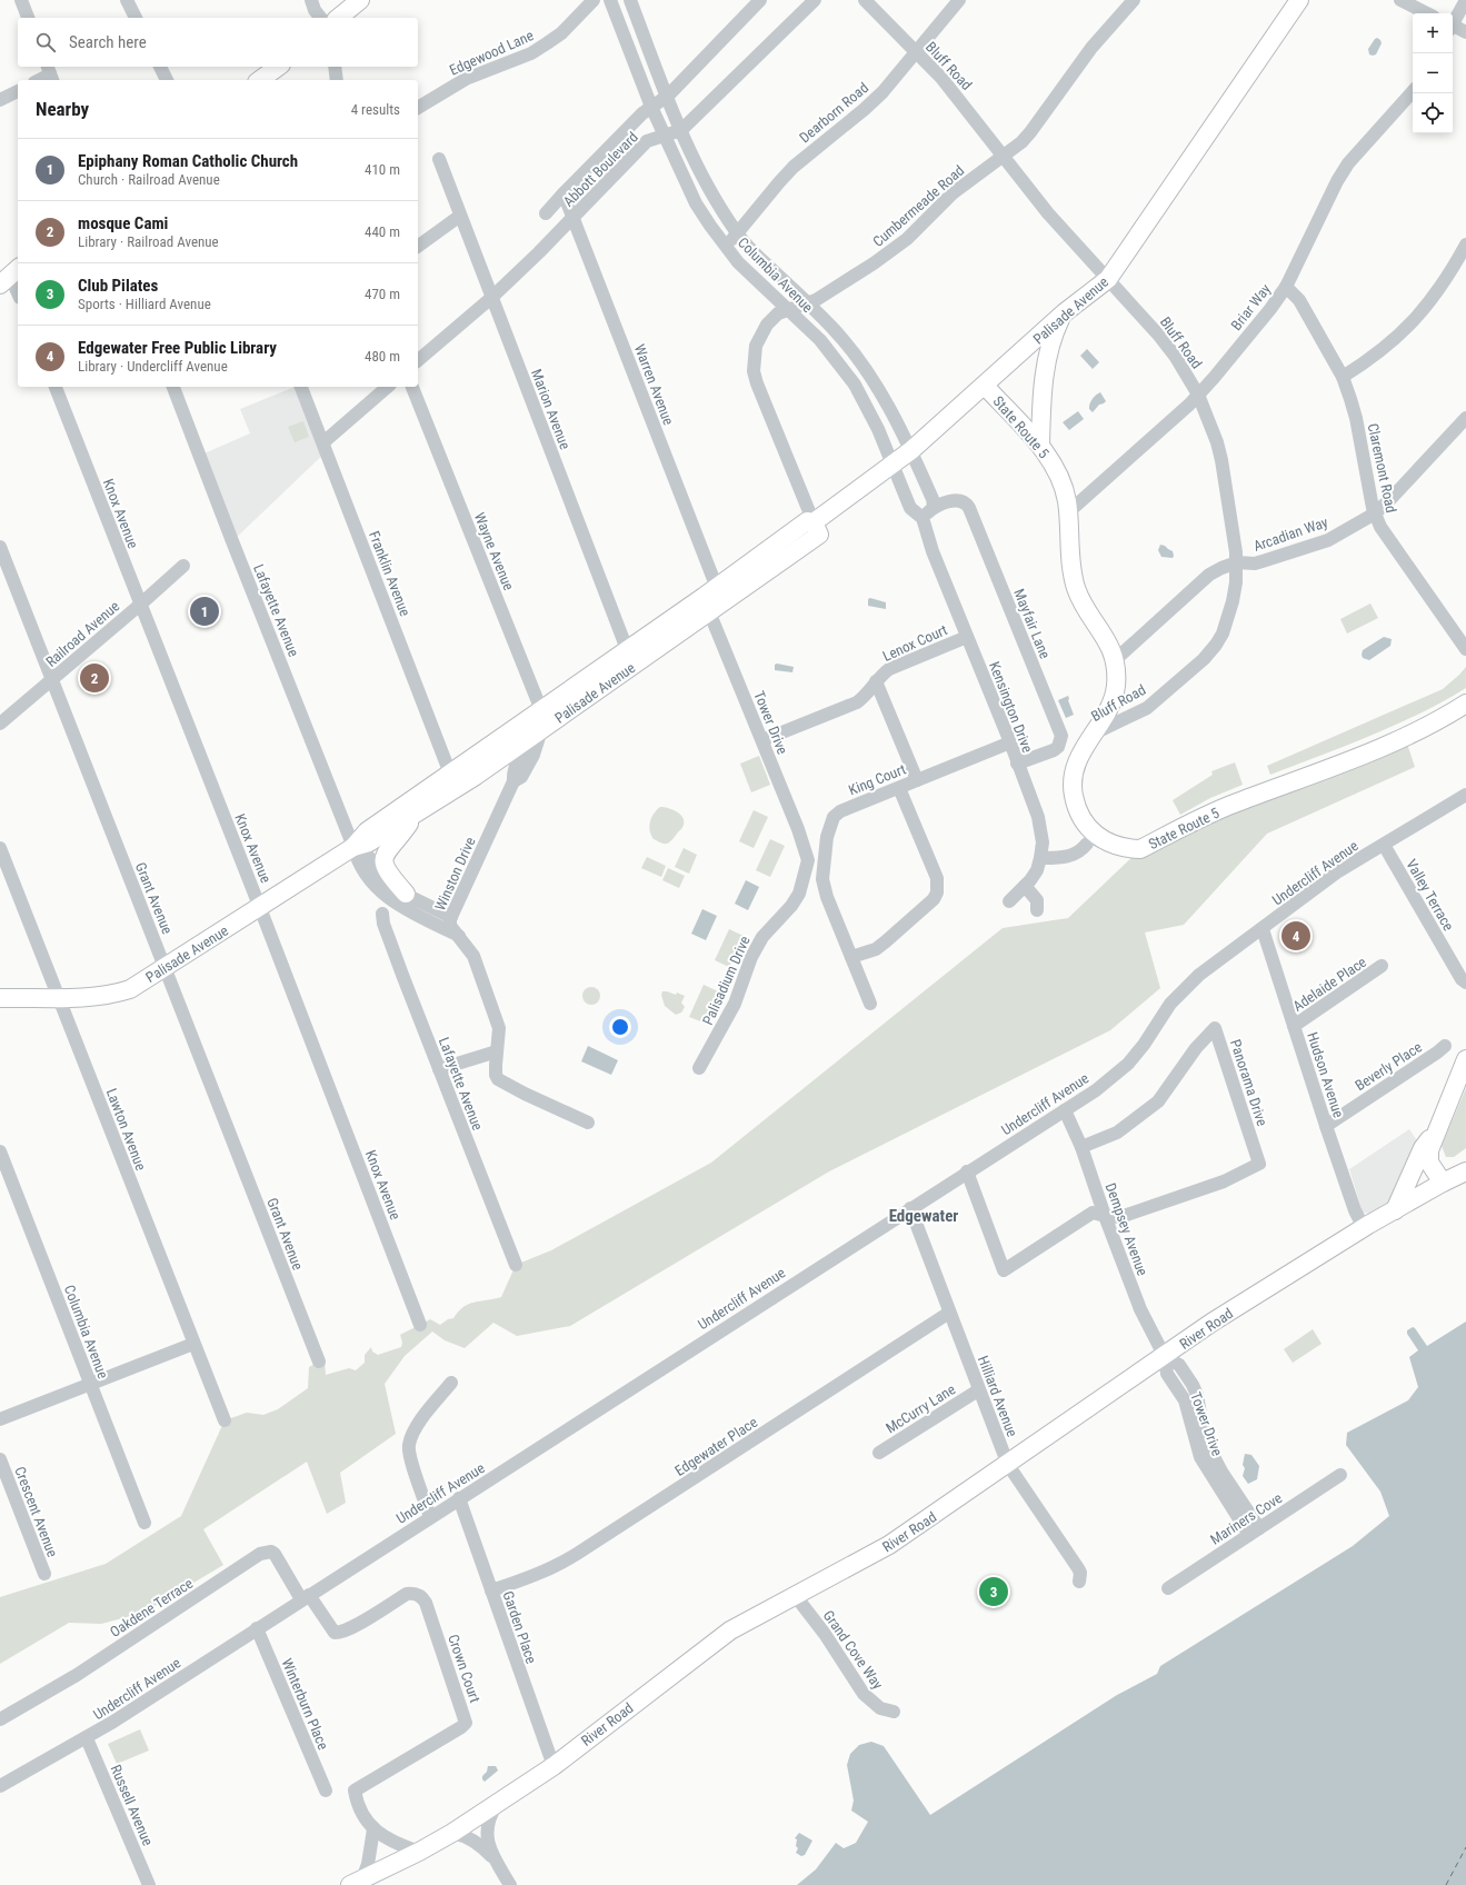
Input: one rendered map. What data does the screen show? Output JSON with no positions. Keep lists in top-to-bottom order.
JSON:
{
  "streets": {
    "main road": ["Palisade Avenue", "State Route 5", "River Road"],
    "street": [
      "Edgewood Lane",
      "Bluff Road",
      "Dearborn Road",
      "Abbott Boulevard",
      "Cumbermeade Road",
      "Columbia Avenue",
      "Briar Way",
      "Warren Avenue",
      "Marion Avenue",
      "Claremont Road",
      "Knox Avenue",
      "Arcadian Way",
      "Wayne Avenue",
      "Franklin Avenue",
      "Lafayette Avenue",
      "Mayfair Lane",
      "Railroad Avenue",
      "Lenox Court",
      "Kensington Drive",
      "Tower Drive",
      "King Court",
      "Undercliff Avenue",
      "Winston Drive",
      "Valley Terrace",
      "Grant Avenue",
      "Palisadium Drive",
      "Adelaide Place",
      "Beverly Place",
      "Hudson Avenue",
      "Panorama Drive",
      "Lawton Avenue",
      "Dempsey Avenue",
      "Hilliard Avenue",
      "McCurry Lane",
      "Edgewater Place",
      "Crescent Avenue",
      "Mariners Cove",
      "Oakdene Terrace",
      "Garden Place",
      "Grand Cove Way",
      "Crown Court",
      "Winterburn Place",
      "Russell Avenue"
    ]
  },
  "crossings": [
    ["Bluff Road", "Dearborn Road"],
    ["Bluff Road", "Cumbermeade Road"],
    ["Bluff Road", "Briar Way"],
    ["Bluff Road", "Palisade Avenue"],
    ["Bluff Road", "State Route 5"],
    ["Bluff Road", "Arcadian Way"],
    ["Dearborn Road", "Columbia Avenue"],
    ["Abbott Boulevard", "Columbia Avenue"],
    ["Abbott Boulevard", "Warren Avenue"],
    ["Abbott Boulevard", "Marion Avenue"],
    ["Cumbermeade Road", "Columbia Avenue"],
    ["Cumbermeade Road", "Palisade Avenue"],
    ["Columbia Avenue", "Palisade Avenue"],
    ["Columbia Avenue", "Kensington Drive"],
    ["Briar Way", "State Route 5"],
    ["Briar Way", "Claremont Road"],
    ["Palisade Avenue", "Warren Avenue"],
    ["Palisade Avenue", "Marion Avenue"],
    ["Palisade Avenue", "State Route 5"],
    ["Palisade Avenue", "Knox Avenue"],
    ["Palisade Avenue", "Wayne Avenue"],
    ["Palisade Avenue", "Franklin Avenue"],
    ["Palisade Avenue", "Lafayette Avenue"],
    ["Palisade Avenue", "Kensington Drive"],
    ["Palisade Avenue", "Tower Drive"],
    ["Palisade Avenue", "Winston Drive"],
    ["Palisade Avenue", "Grant Avenue"],
    ["Palisade Avenue", "Lawton Avenue"],
    ["Warren Avenue", "Tower Drive"],
    ["State Route 5", "Arcadian Way"],
    ["Claremont Road", "Arcadian Way"],
    ["Knox Avenue", "Railroad Avenue"],
    ["Wayne Avenue", "Winston Drive"],
    ["Lafayette Avenue", "Winston Drive"],
    ["Mayfair Lane", "Kensington Drive"],
    ["Railroad Avenue", "Grant Avenue"],
    ["Lenox Court", "Kensington Drive"],
    ["Lenox Court", "Tower Drive"],
    ["Kensington Drive", "King Court"],
    ["Tower Drive", "Palisadium Drive"],
    ["Tower Drive", "Dempsey Avenue"],
    ["Tower Drive", "River Road"],
    ["Tower Drive", "Mariners Cove"],
    ["Undercliff Avenue", "Valley Terrace"],
    ["Undercliff Avenue", "Hudson Avenue"],
    ["Undercliff Avenue", "Dempsey Avenue"],
    ["Undercliff Avenue", "Hilliard Avenue"],
    ["Undercliff Avenue", "Oakdene Terrace"],
    ["Undercliff Avenue", "Garden Place"],
    ["Undercliff Avenue", "Crown Court"],
    ["Undercliff Avenue", "Winterburn Place"],
    ["Undercliff Avenue", "Russell Avenue"],
    ["Adelaide Place", "Hudson Avenue"],
    ["Beverly Place", "Hudson Avenue"],
    ["Hudson Avenue", "River Road"],
    ["Panorama Drive", "Dempsey Avenue"],
    ["Dempsey Avenue", "River Road"],
    ["River Road", "Hilliard Avenue"],
    ["River Road", "Garden Place"],
    ["River Road", "Grand Cove Way"],
    ["River Road", "Crown Court"],
    ["Hilliard Avenue", "McCurry Lane"],
    ["Hilliard Avenue", "Edgewater Place"],
    ["Edgewater Place", "Garden Place"],
    ["Oakdene Terrace", "Crown Court"]
  ],
  "districts": ["Edgewater"],
  "page": {
    "map_buttons": ["+", "−"],
    "search": "Search here",
    "heading": ["Nearby", "4 results"],
    "list": [
      {
        "mark": "1",
        "name": "Epiphany Roman Catholic Church",
        "note": "Church · Railroad Avenue",
        "value": "410 m"
      },
      {
        "mark": "2",
        "name": "mosque Cami",
        "note": "Library · Railroad Avenue",
        "value": "440 m"
      },
      {
        "mark": "3",
        "name": "Club Pilates",
        "note": "Sports · Hilliard Avenue",
        "value": "470 m"
      },
      {
        "mark": "4",
        "name": "Edgewater Free Public Library",
        "note": "Library · Undercliff Avenue",
        "value": "480 m"
      }
    ],
    "pins": [
      "1",
      "2",
      "4",
      "3"
    ]
  }
}
